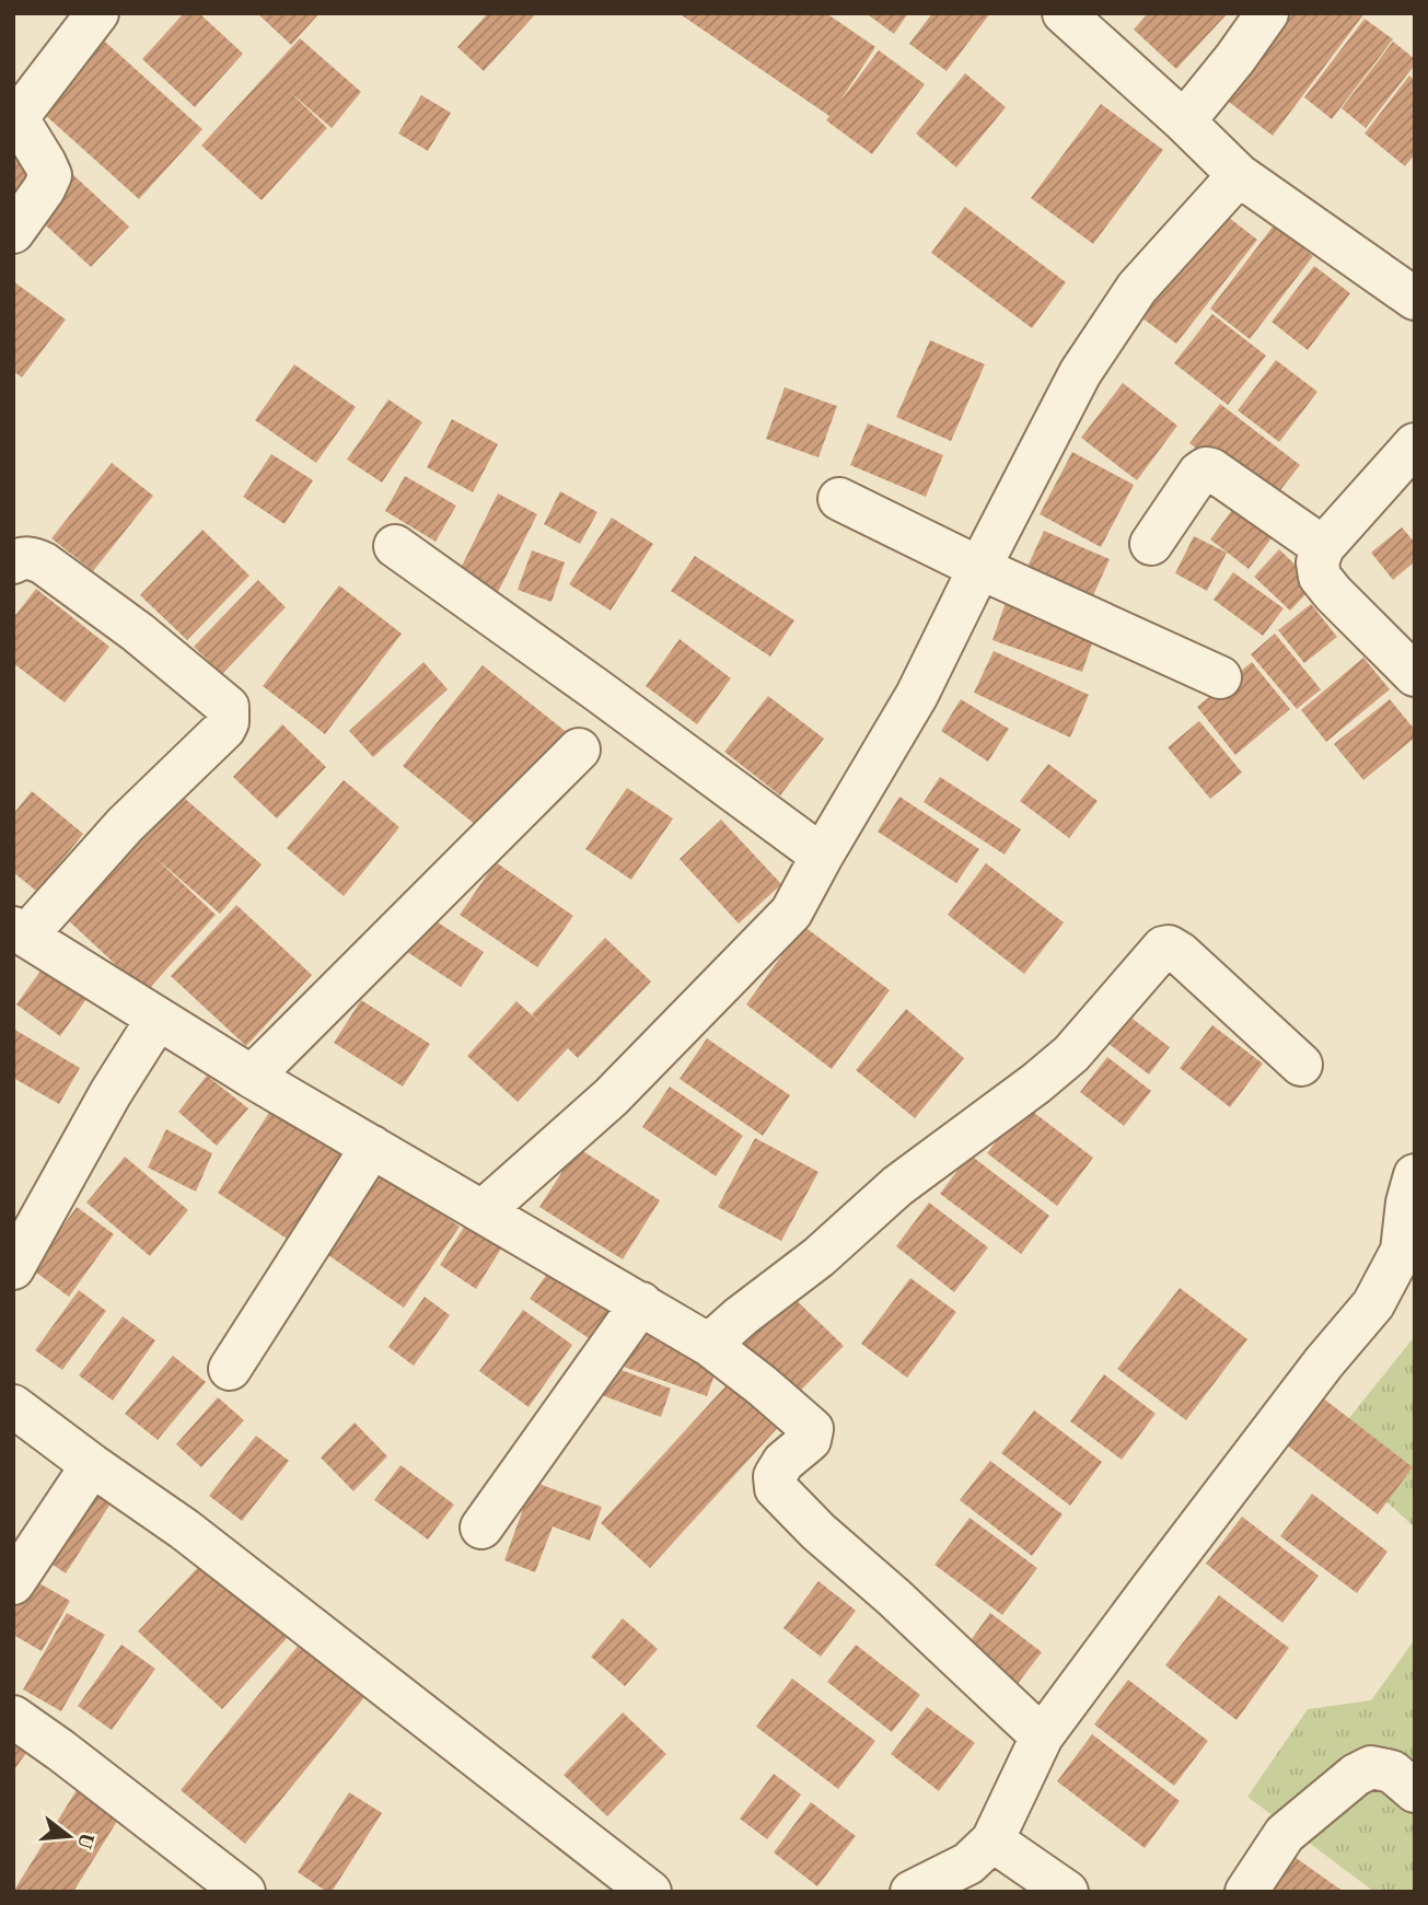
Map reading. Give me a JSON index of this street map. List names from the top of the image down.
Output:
{
  "north": "right"
}
